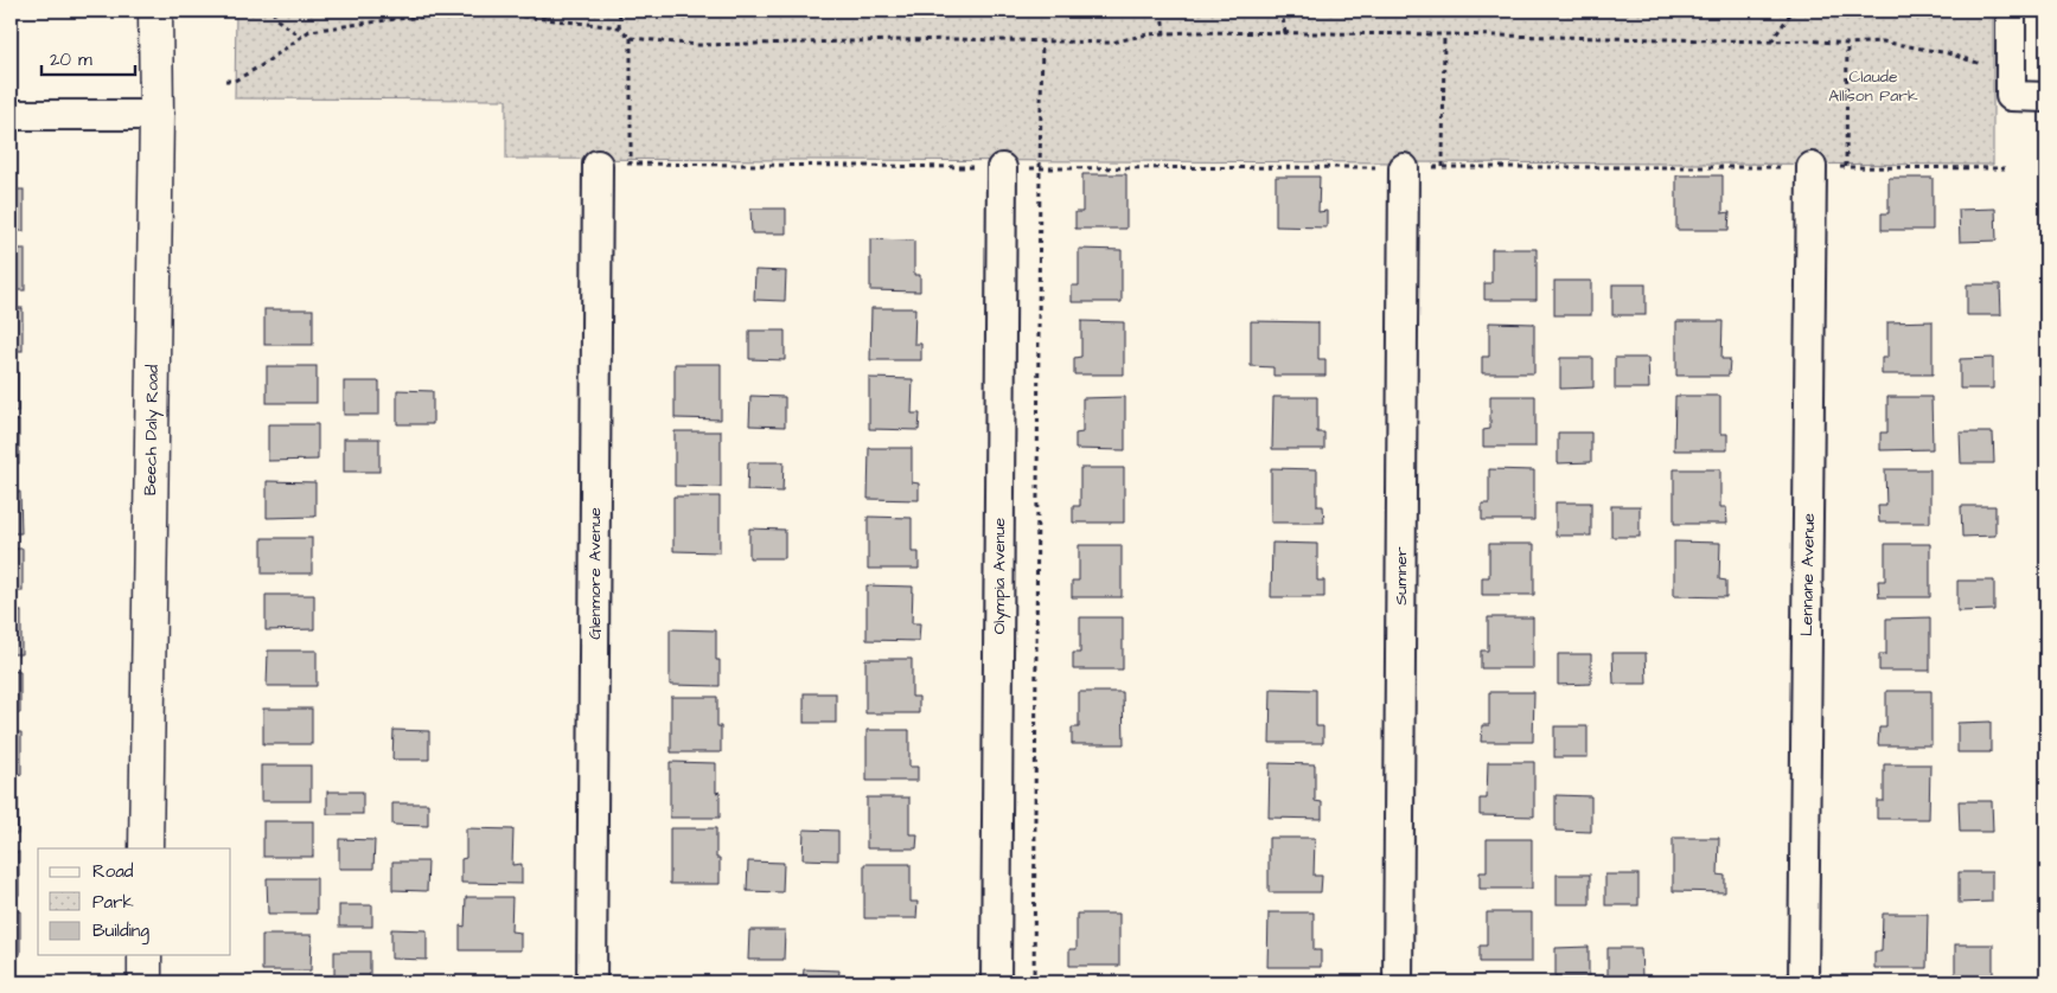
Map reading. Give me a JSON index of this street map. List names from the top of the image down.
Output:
{
  "streets": {
    "main road": ["Beech Daly Road"],
    "street": [
      "Glenmore Avenue",
      "Lennane Avenue",
      "Olympia Avenue",
      "Sumner"
    ]
  },
  "parks": ["Claude Allison Park"],
  "legend": ["Road", "Park", "Building"],
  "scale_bar": "20 m"
}
